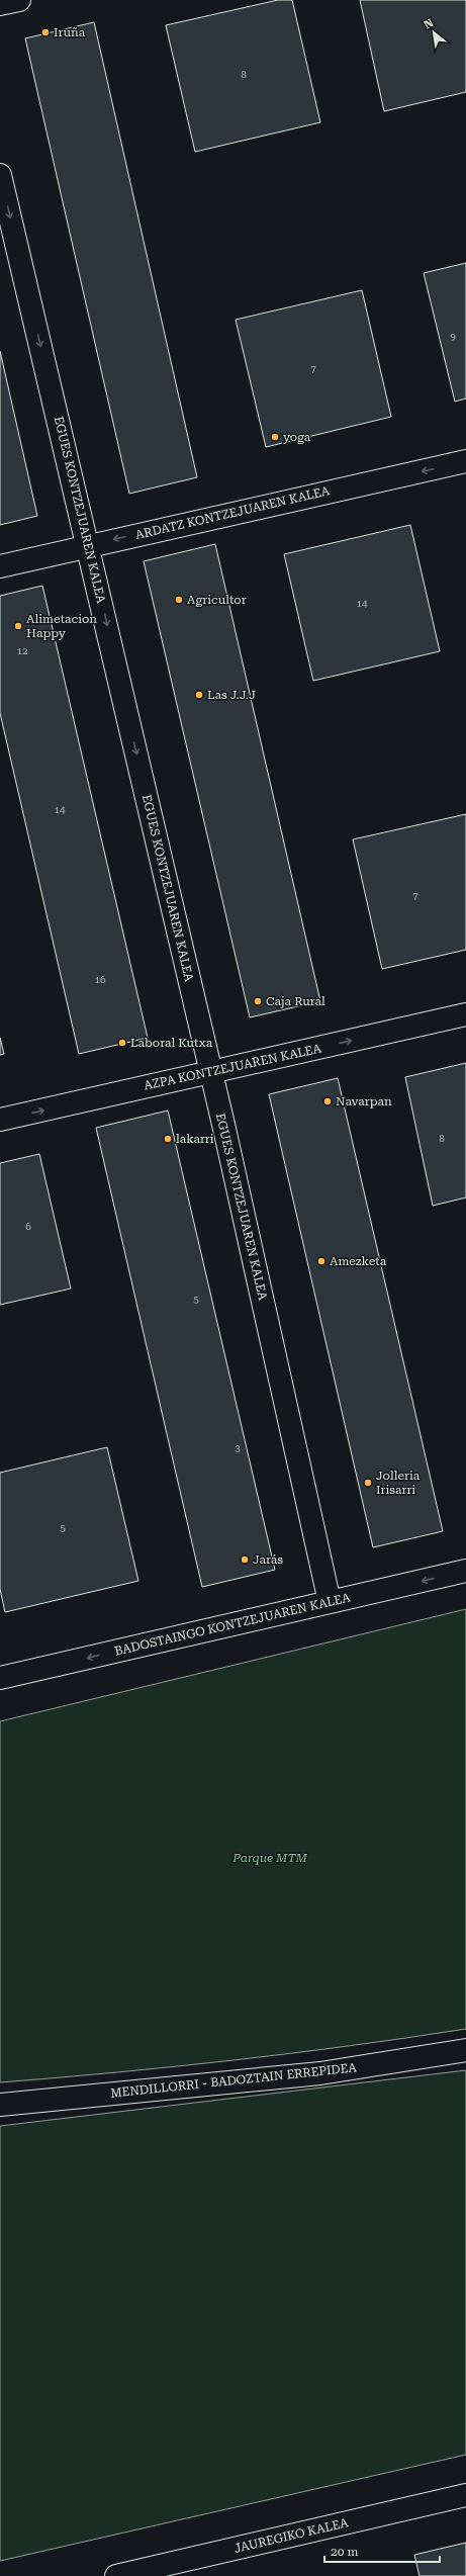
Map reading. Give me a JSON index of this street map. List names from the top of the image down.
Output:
{
  "streets": {
    "street": [
      "EGUES KONTZEJUAREN KALEA",
      "ARDATZ KONTZEJUAREN KALEA",
      "AZPA KONTZEJUAREN KALEA",
      "BADOSTAINGO KONTZEJUAREN KALEA",
      "MENDILLORRI - BADOZTAIN ERREPIDEA",
      "JAUREGIKO KALEA"
    ]
  },
  "crossings": [
    ["EGUES KONTZEJUAREN KALEA", "ARDATZ KONTZEJUAREN KALEA"],
    ["EGUES KONTZEJUAREN KALEA", "AZPA KONTZEJUAREN KALEA"],
    ["EGUES KONTZEJUAREN KALEA", "BADOSTAINGO KONTZEJUAREN KALEA"]
  ],
  "one_way": [
    "EGUES KONTZEJUAREN KALEA",
    "ARDATZ KONTZEJUAREN KALEA",
    "AZPA KONTZEJUAREN KALEA",
    "BADOSTAINGO KONTZEJUAREN KALEA"
  ],
  "parks": ["Parque MTM"],
  "places": [
    "Iruña",
    "yoga",
    "Agricultor",
    "Alimetacion Happy",
    "Las J.J.J",
    "Caja Rural",
    "Laboral Kutxa",
    "Navarpan",
    "lakarri",
    "Amezketa",
    "Jolleria Irisarri",
    "Jara´s"
  ],
  "house_numbers": [
    "8",
    "9",
    "7",
    "14",
    "12",
    "14",
    "7",
    "16",
    "8",
    "6",
    "5",
    "3",
    "5"
  ],
  "scale_bar": "20 m",
  "north": "top left"
}
